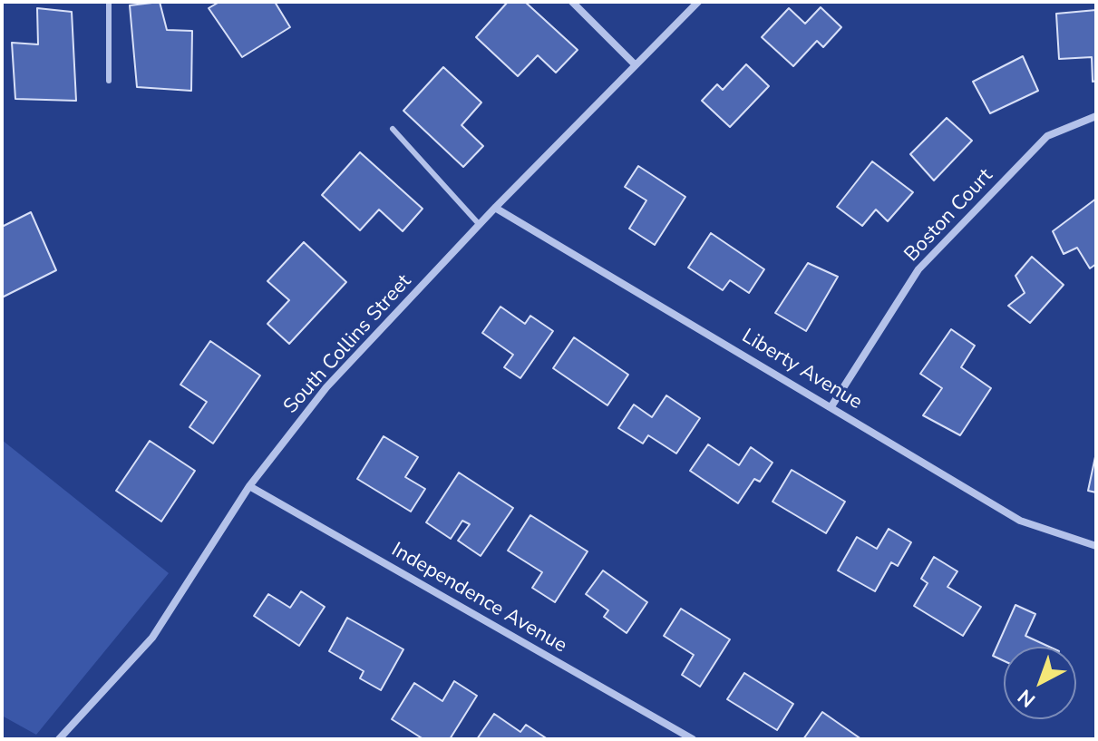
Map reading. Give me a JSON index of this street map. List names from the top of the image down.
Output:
{
  "streets": {
    "street": [
      "Boston Court",
      "South Collins Street",
      "Liberty Avenue",
      "Independence Avenue"
    ]
  },
  "crossings": [
    ["Boston Court", "Liberty Avenue"],
    ["South Collins Street", "Liberty Avenue"],
    ["South Collins Street", "Independence Avenue"]
  ],
  "north": "bottom left"
}
